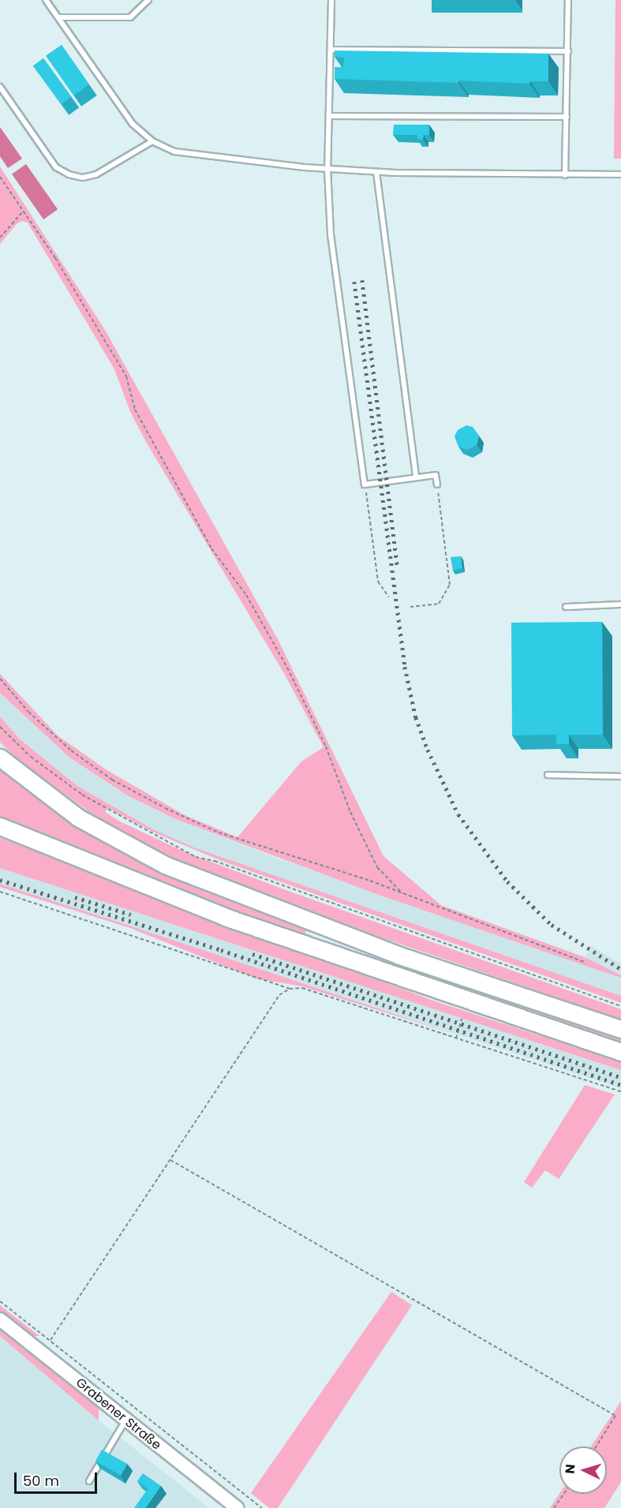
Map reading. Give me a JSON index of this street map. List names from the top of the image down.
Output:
{
  "streets": {
    "street": ["Grabener Straße"]
  },
  "scale_bar": "50 m",
  "north": "left"
}
